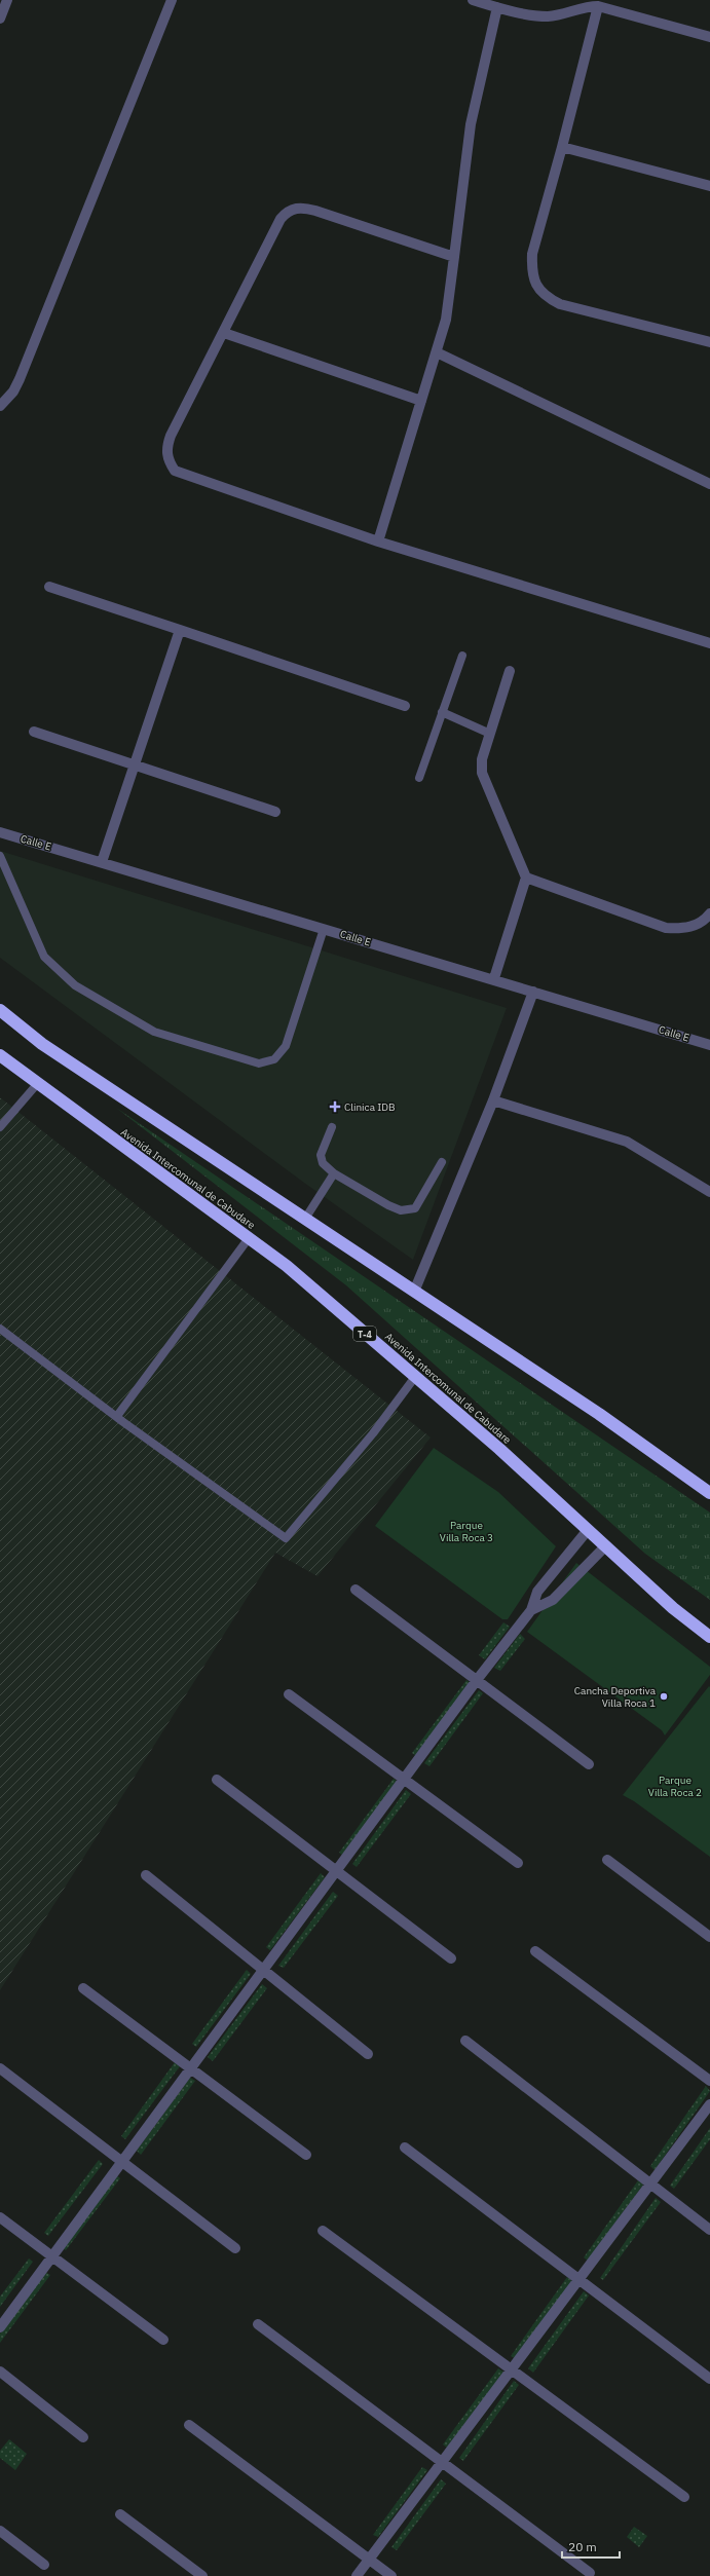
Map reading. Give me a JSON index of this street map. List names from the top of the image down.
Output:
{
  "streets": {
    "highway": ["Avenida Intercomunal de Cabudare", "T-4"],
    "street": ["Calle E"]
  },
  "parks": ["Parque Villa Roca 3", "Parque Villa Roca 2"],
  "places": {
    "health": ["Clinica IDB"],
    "other": ["Cancha Deportiva Villa Roca 1"]
  },
  "scale_bar": "20 m"
}
